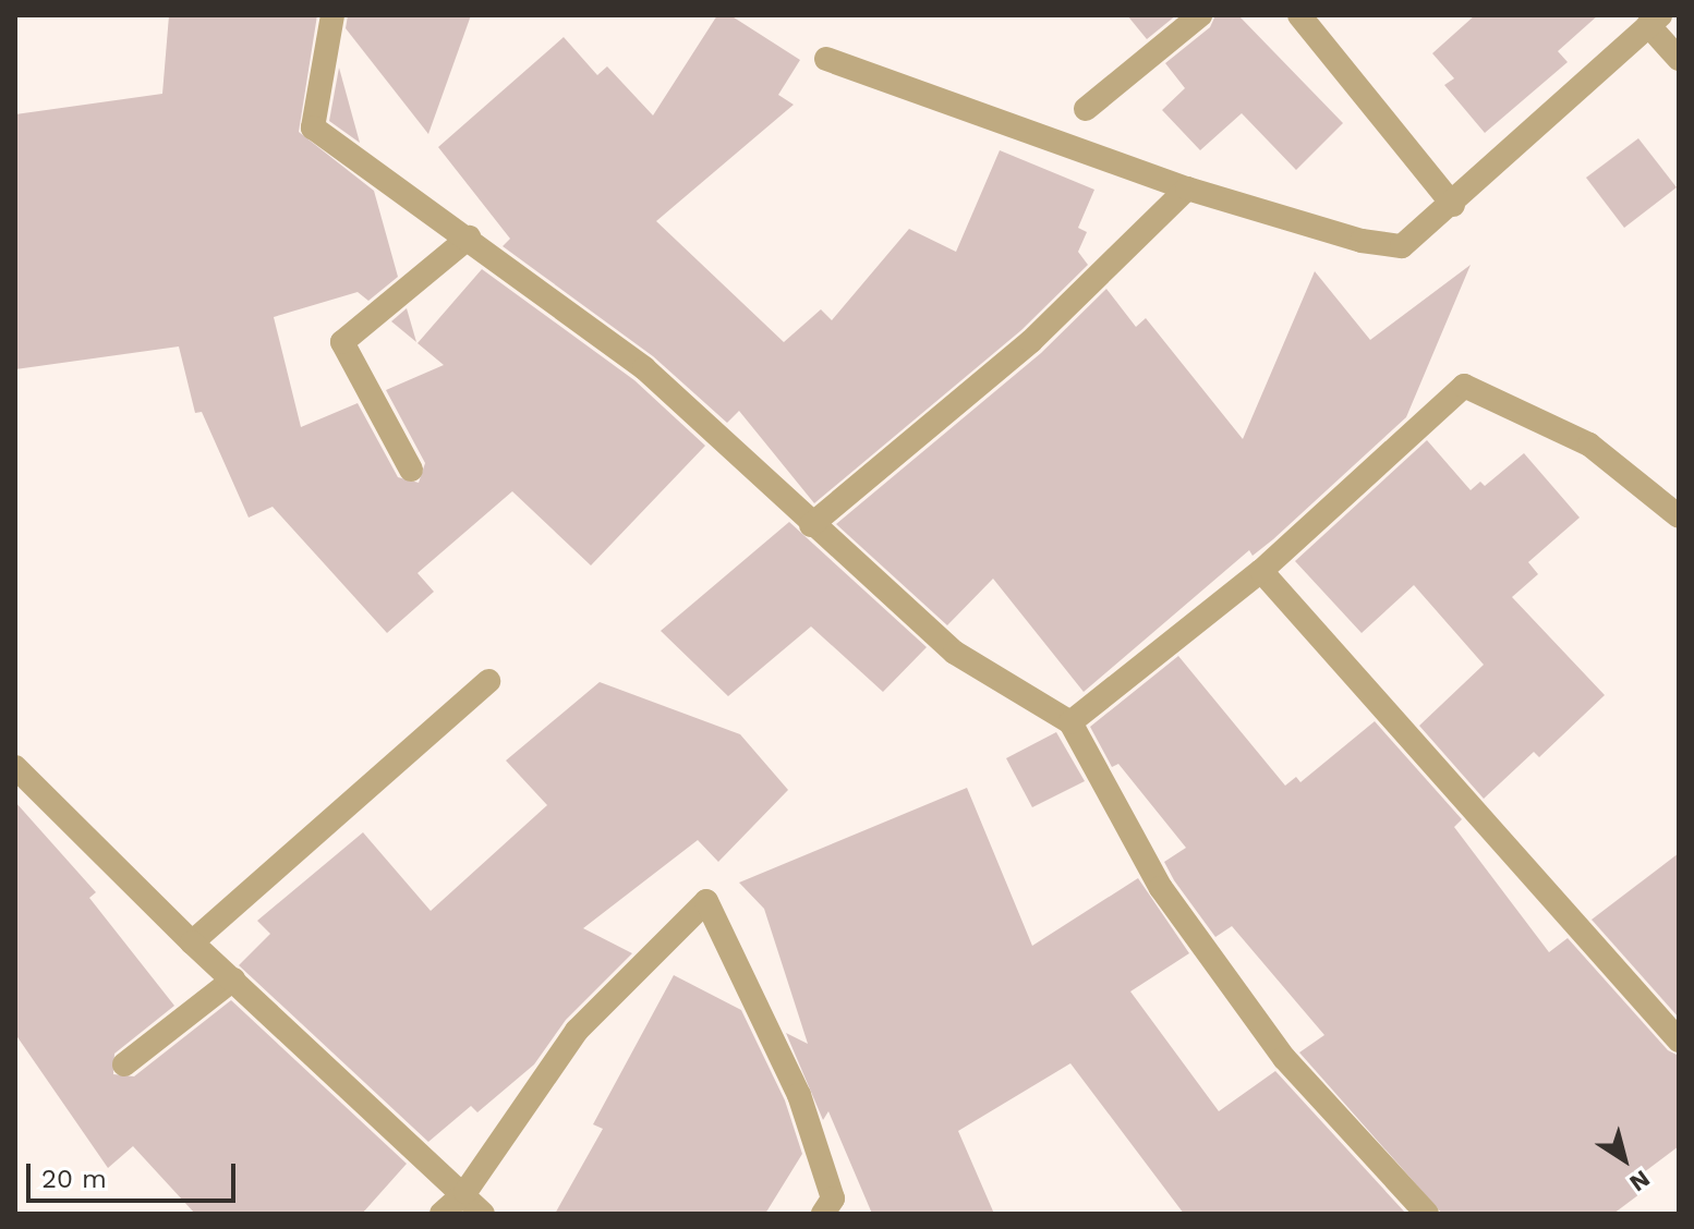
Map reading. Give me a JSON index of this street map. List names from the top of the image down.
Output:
{
  "scale_bar": "20 m",
  "north": "bottom right"
}
